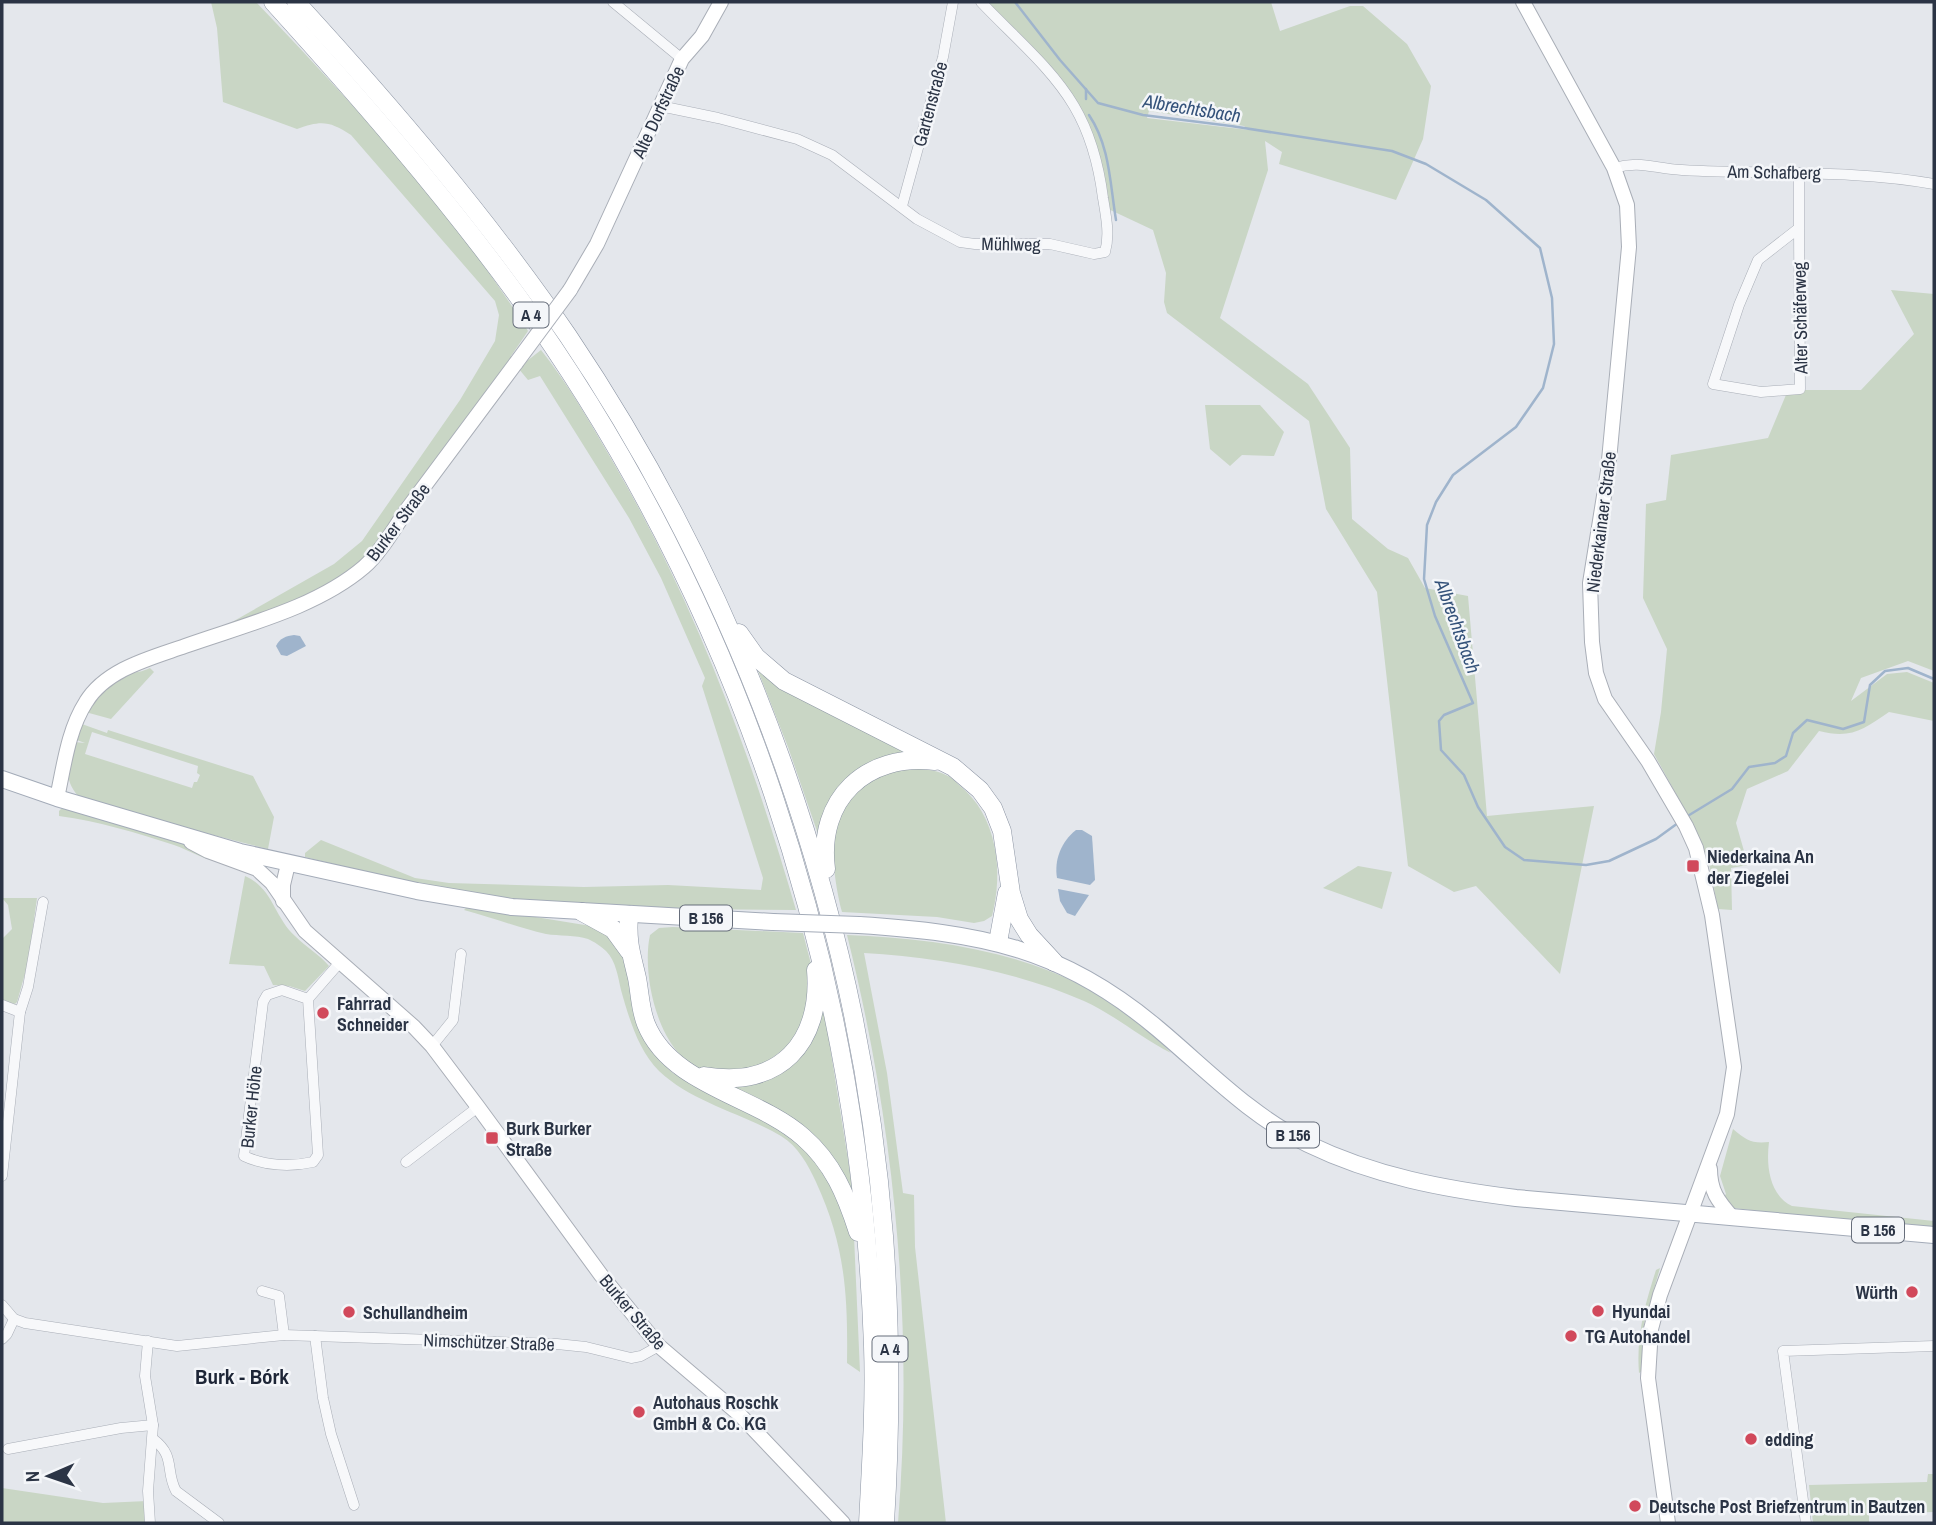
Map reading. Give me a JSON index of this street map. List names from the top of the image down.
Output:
{
  "streets": {
    "highway": ["A 4"],
    "main road": ["B 156"],
    "street": [
      "Gartenstraße",
      "Alte Dorfstraße",
      "Am Schafberg",
      "Mühlweg",
      "Alter Schäferweg",
      "Burker Straße",
      "Niederkainaer Straße",
      "Burker Höhe",
      "Nimschützer Straße"
    ]
  },
  "crossings": [
    ["Alte Dorfstraße", "Mühlweg"],
    ["Alte Dorfstraße", "Burker Straße"],
    ["Am Schafberg", "Alter Schäferweg"],
    ["Am Schafberg", "Niederkainaer Straße"],
    ["Burker Straße", "B 156"],
    ["Burker Straße", "Nimschützer Straße"],
    ["Niederkainaer Straße", "B 156"]
  ],
  "districts": ["Burk - Bórk"],
  "water": ["Albrechtsbach"],
  "places": {
    "transit": ["Niederkaina An der Ziegelei", "Burk Burker Straße"],
    "other": [
      "Fahrrad Schneider",
      "Würth",
      "Hyundai",
      "Schullandheim",
      "TG Autohandel",
      "Autohaus Roschk GmbH & Co. KG",
      "edding",
      "Deutsche Post Briefzentrum in Bautzen"
    ]
  },
  "north": "left"
}
